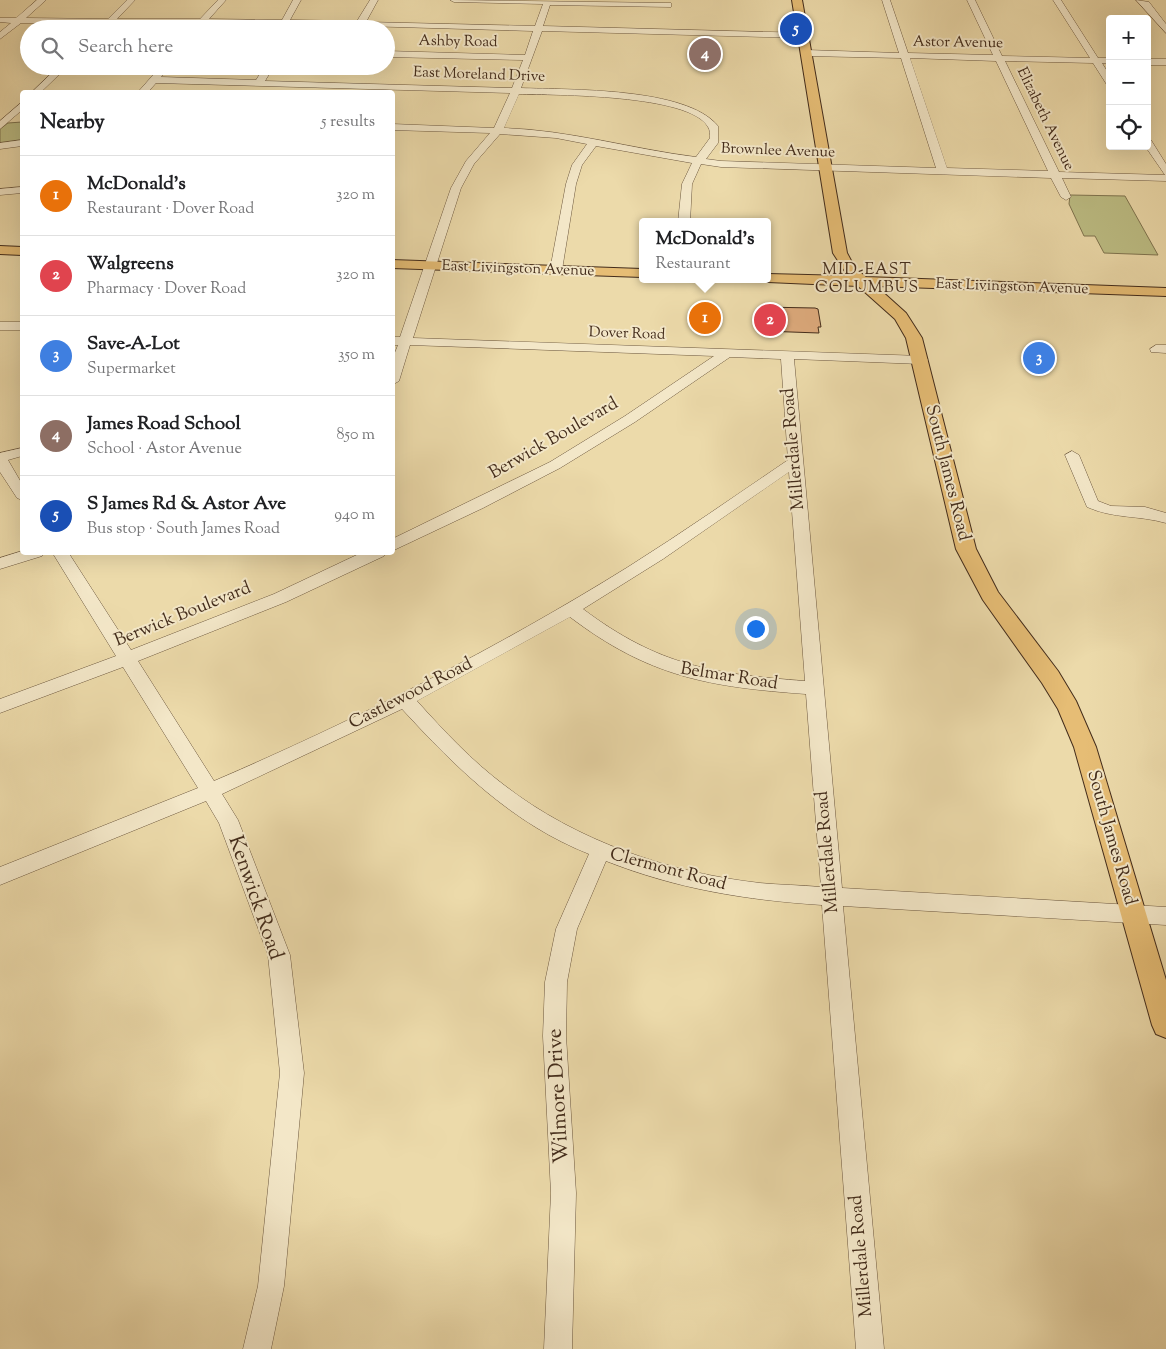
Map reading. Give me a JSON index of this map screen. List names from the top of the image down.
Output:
{
  "streets": {
    "main road": ["East Livingston Avenue", "South James Road"],
    "street": [
      "Ashby Road",
      "Astor Avenue",
      "East Moreland Drive",
      "Elizabeth Avenue",
      "Brownlee Avenue",
      "Dover Road",
      "Berwick Boulevard",
      "Millerdale Road",
      "Belmar Road",
      "Castlewood Road",
      "Clermont Road",
      "Kenwick Road",
      "Wilmore Drive"
    ]
  },
  "crossings": [
    ["Astor Avenue", "Elizabeth Avenue"],
    ["Astor Avenue", "South James Road"],
    ["East Moreland Drive", "Brownlee Avenue"],
    ["Elizabeth Avenue", "Brownlee Avenue"],
    ["Brownlee Avenue", "South James Road"],
    ["East Livingston Avenue", "South James Road"],
    ["Dover Road", "Berwick Boulevard"],
    ["Dover Road", "Millerdale Road"],
    ["Dover Road", "South James Road"],
    ["Berwick Boulevard", "Kenwick Road"],
    ["Millerdale Road", "Belmar Road"],
    ["Millerdale Road", "Castlewood Road"],
    ["Millerdale Road", "Clermont Road"],
    ["South James Road", "Clermont Road"],
    ["Belmar Road", "Castlewood Road"],
    ["Castlewood Road", "Clermont Road"],
    ["Castlewood Road", "Kenwick Road"],
    ["Clermont Road", "Wilmore Drive"]
  ],
  "districts": ["MID-EAST COLUMBUS"],
  "page": {
    "pins": [
      "5",
      "4",
      "1",
      "2",
      "3"
    ],
    "map_buttons": ["+", "−"],
    "search": "Search here",
    "heading": ["Nearby", "5 results"],
    "list": [
      {
        "mark": "1",
        "name": "McDonald's",
        "note": "Restaurant · Dover Road",
        "value": "320 m"
      },
      {
        "mark": "2",
        "name": "Walgreens",
        "note": "Pharmacy · Dover Road",
        "value": "320 m"
      },
      {
        "mark": "3",
        "name": "Save-A-Lot",
        "note": "Supermarket",
        "value": "350 m"
      },
      {
        "mark": "4",
        "name": "James Road School",
        "note": "School · Astor Avenue",
        "value": "850 m"
      },
      {
        "mark": "5",
        "name": "S James Rd & Astor Ave",
        "note": "Bus stop · South James Road",
        "value": "940 m"
      }
    ],
    "popup": ["McDonald's", "Restaurant"]
  }
}
